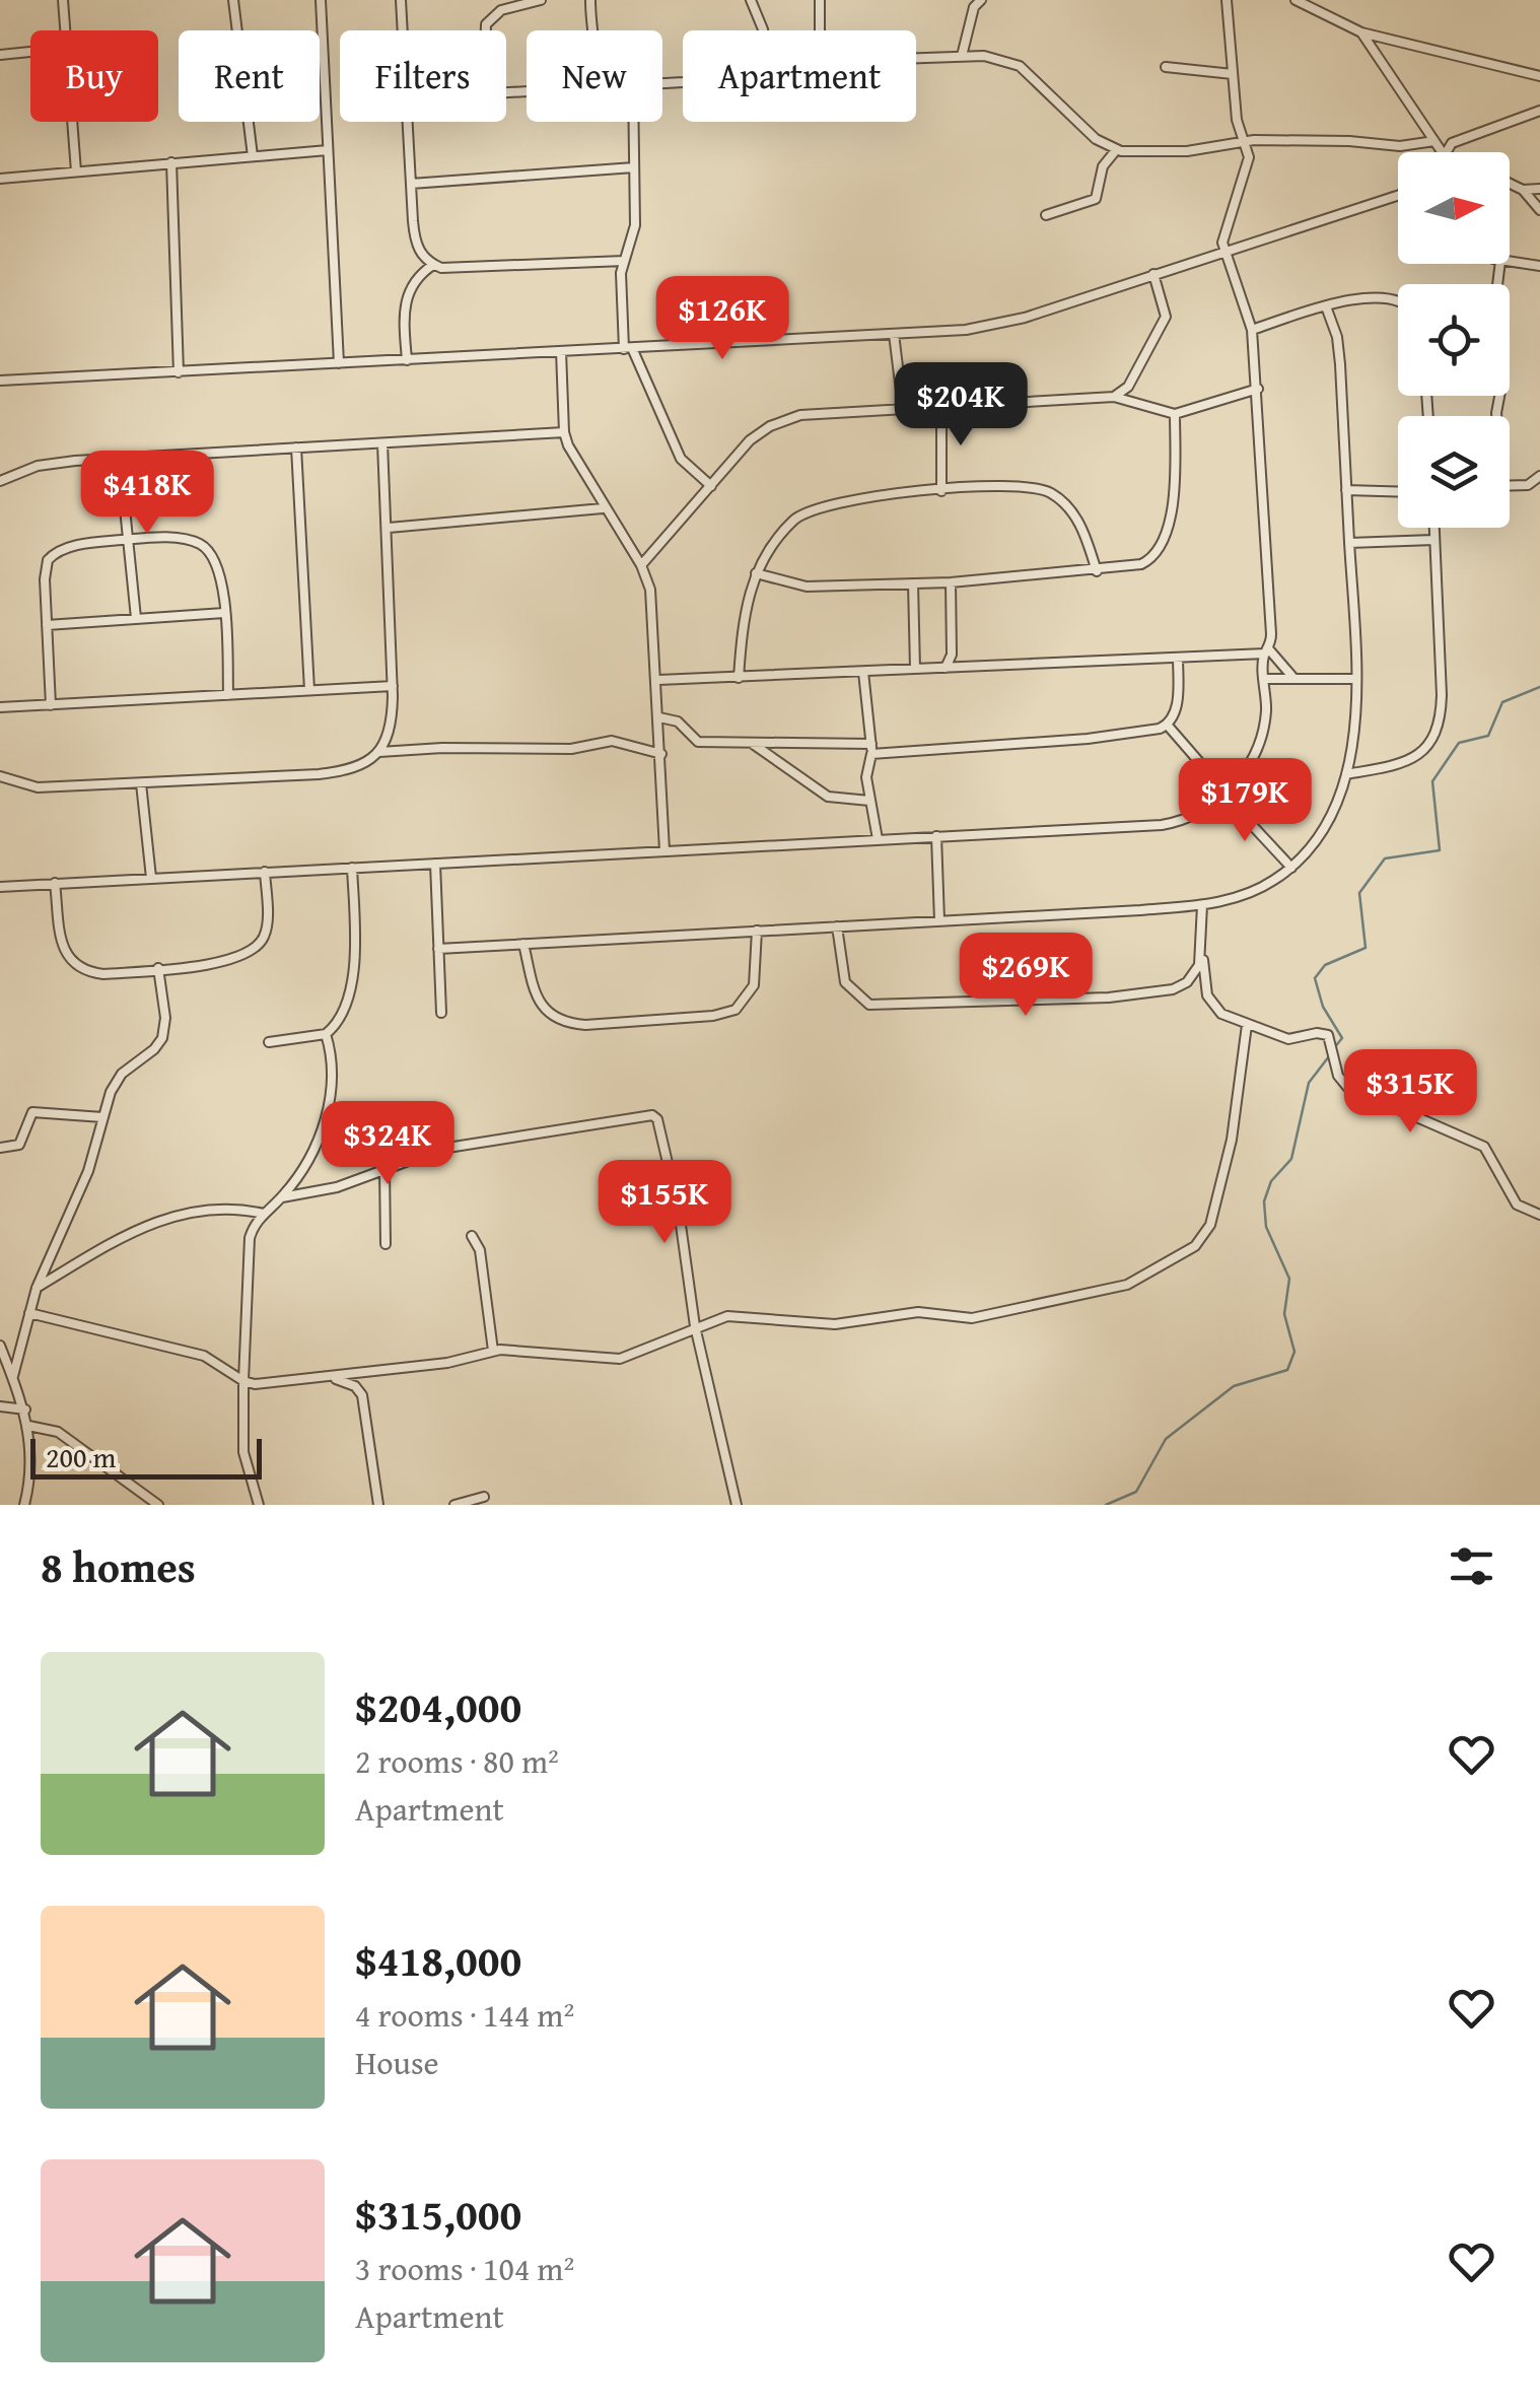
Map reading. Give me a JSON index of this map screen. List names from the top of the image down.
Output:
{
  "scale_bar": "200 m",
  "north": "right",
  "page": {
    "chip": [
      "Buy",
      "Rent",
      "Filters",
      "New",
      "Apartment"
    ],
    "price": [
      "$126K",
      "$204K",
      "$418K",
      "$179K",
      "$269K",
      "$315K",
      "$324K",
      "$155K"
    ],
    "scale": "200 m",
    "heading": "8 homes",
    "list": [
      {
        "name": "$204,000",
        "note": "2 rooms · 80 m² · Apartment"
      },
      {
        "name": "$418,000",
        "note": "4 rooms · 144 m² · House"
      },
      {
        "name": "$315,000",
        "note": "3 rooms · 104 m² · Apartment"
      }
    ]
  }
}
